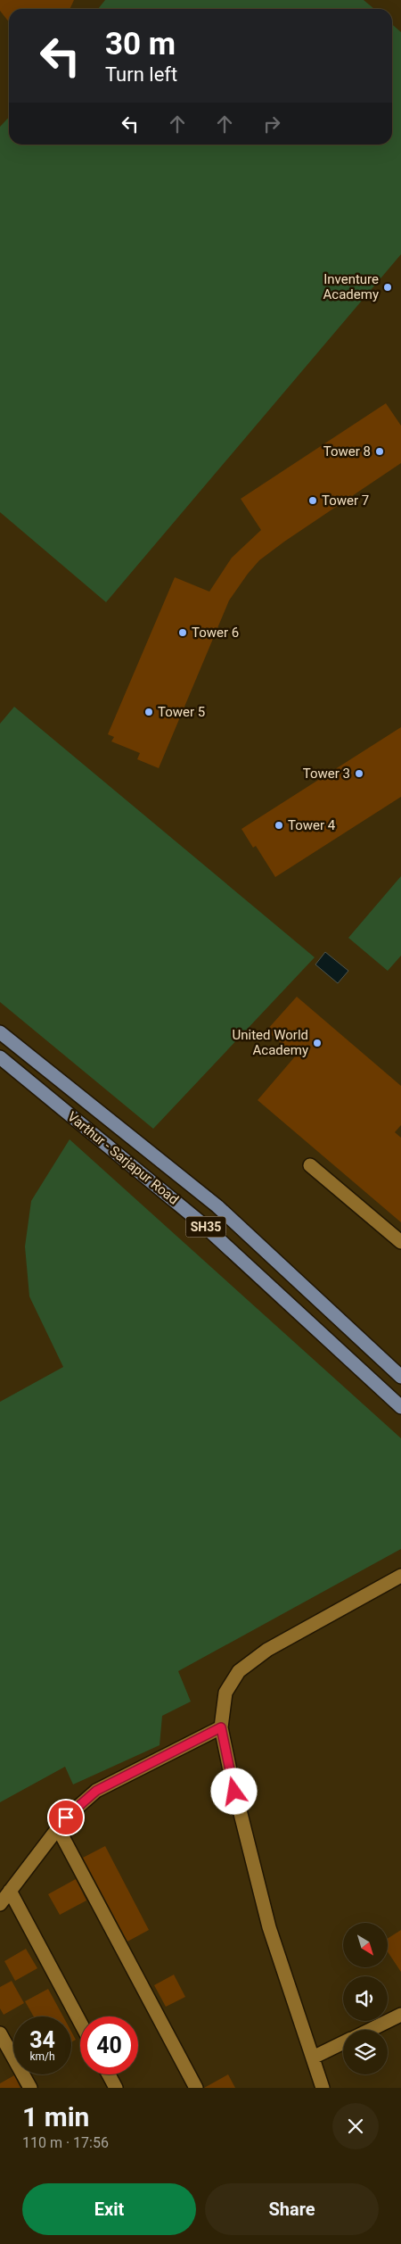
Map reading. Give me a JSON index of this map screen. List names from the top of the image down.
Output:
{
  "streets": {
    "main road": ["Varthur - Sarjapur Road", "SH35"]
  },
  "places": [
    "Inventure Academy",
    "Tower 8",
    "Tower 7",
    "Tower 6",
    "Tower 5",
    "Tower 3",
    "Tower 4",
    "United World Academy"
  ],
  "north": "bottom right",
  "page": {
    "turn": ["30 m", "Turn left"],
    "speed": "34 km/h",
    "limit": "40",
    "heading": ["1 min", "110 m · 17:56"],
    "buttons": ["Exit", "Share"]
  }
}
